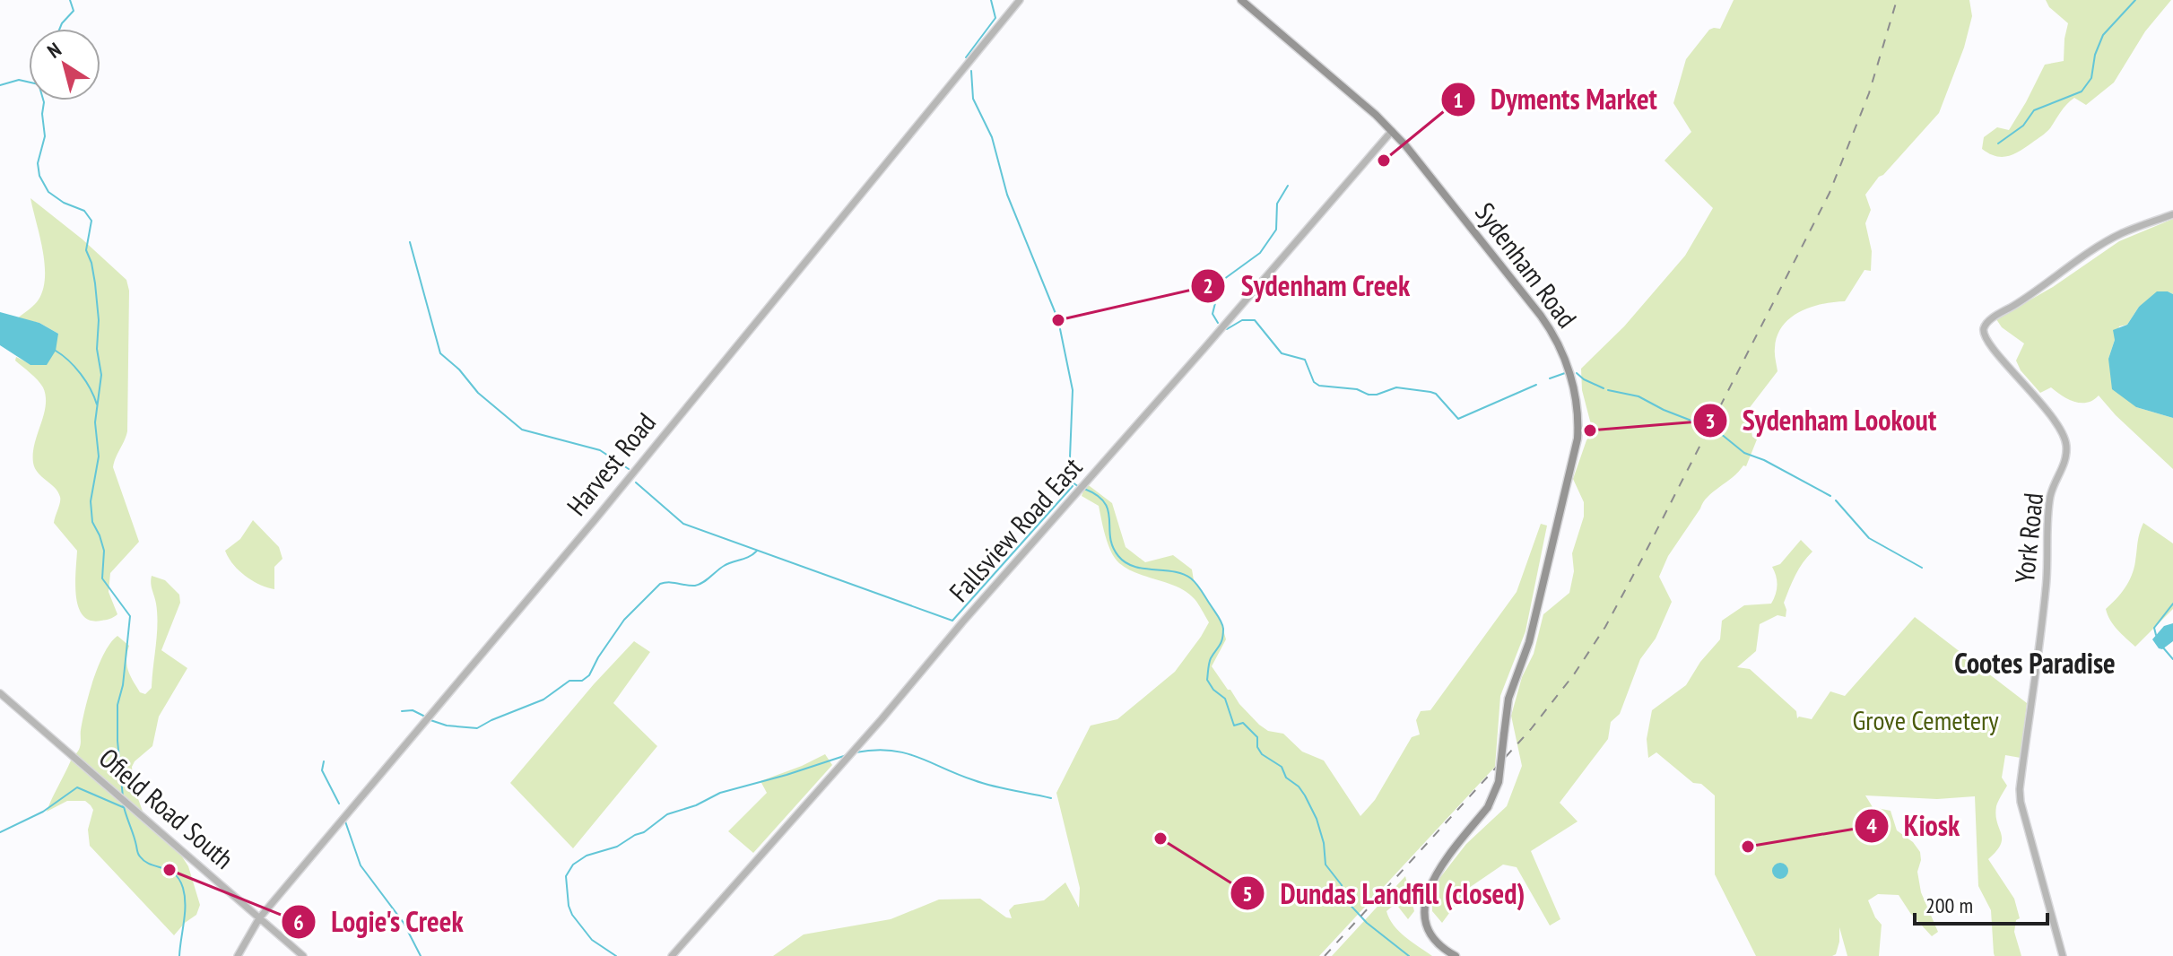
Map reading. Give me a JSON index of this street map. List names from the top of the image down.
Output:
{
  "streets": {
    "main road": ["Sydenham Road"],
    "street": [
      "Harvest Road",
      "Fallsview Road East",
      "York Road",
      "Ofield Road South"
    ]
  },
  "crossings": [
    ["Sydenham Road", "Fallsview Road East"],
    ["Harvest Road", "Ofield Road South"]
  ],
  "districts": ["Cootes Paradise"],
  "parks": ["Grove Cemetery"],
  "places": [
    "Dyments Market",
    "Sydenham Creek",
    "Sydenham Lookout",
    "Dundas Landfill (closed)",
    "Kiosk",
    "Logie's Creek"
  ],
  "scale_bar": "200 m",
  "north": "top left"
}
